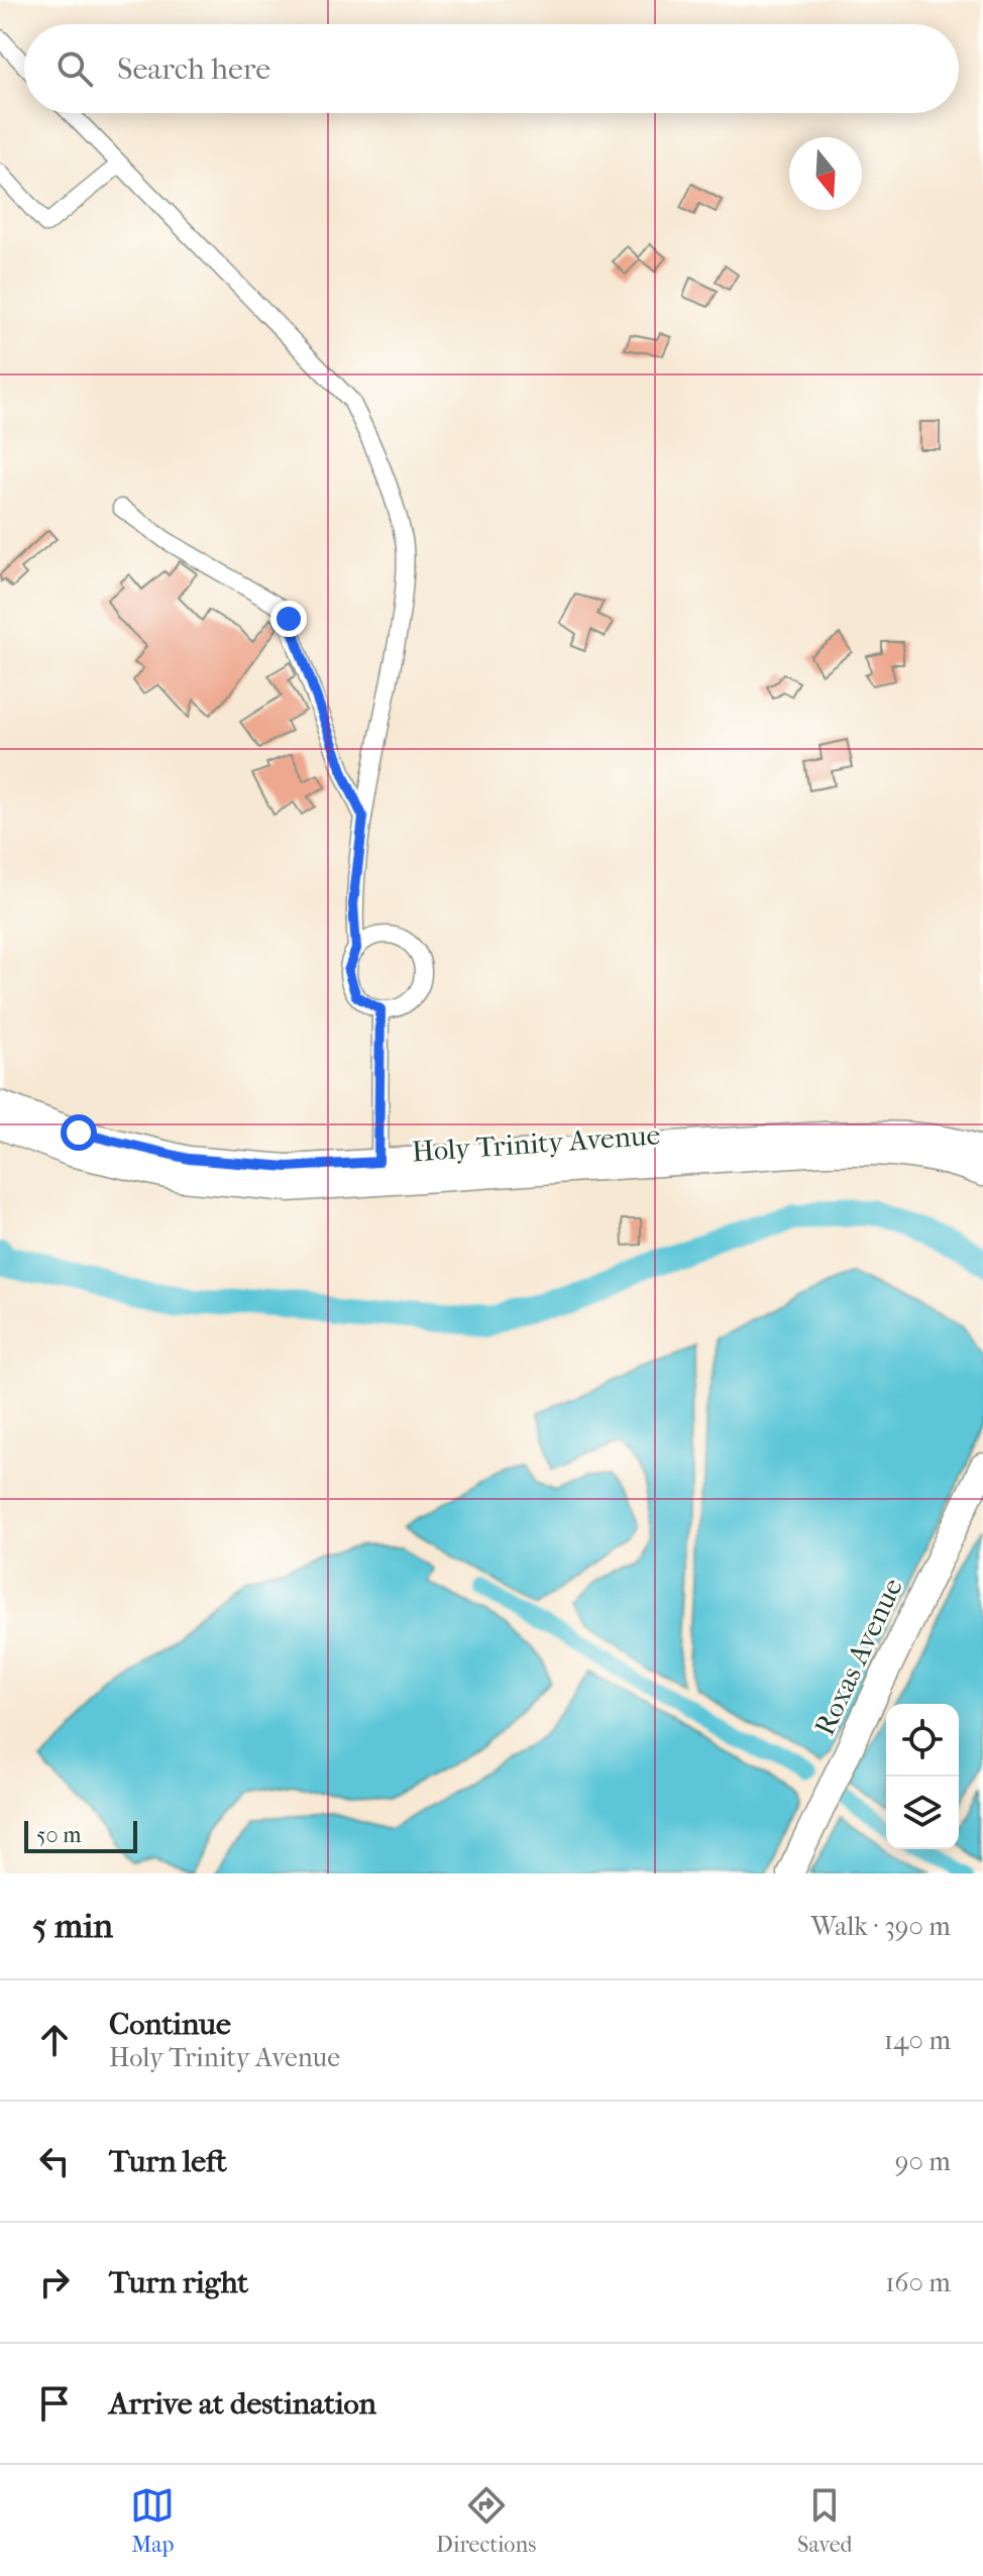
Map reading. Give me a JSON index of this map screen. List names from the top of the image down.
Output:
{
  "streets": {
    "main road": ["Holy Trinity Avenue", "Roxas Avenue"]
  },
  "scale_bar": "50 m",
  "north": "bottom",
  "page": {
    "search": "Search here",
    "scale": "50 m",
    "heading": ["5 min", "Walk · 390 m"],
    "list": [
      ["Continue", "Holy Trinity Avenue", "140 m"],
      ["Turn left", "90 m"],
      ["Turn right", "160 m"],
      "Arrive at destination"
    ],
    "nav": ["Map", "Directions", "Saved"]
  }
}
